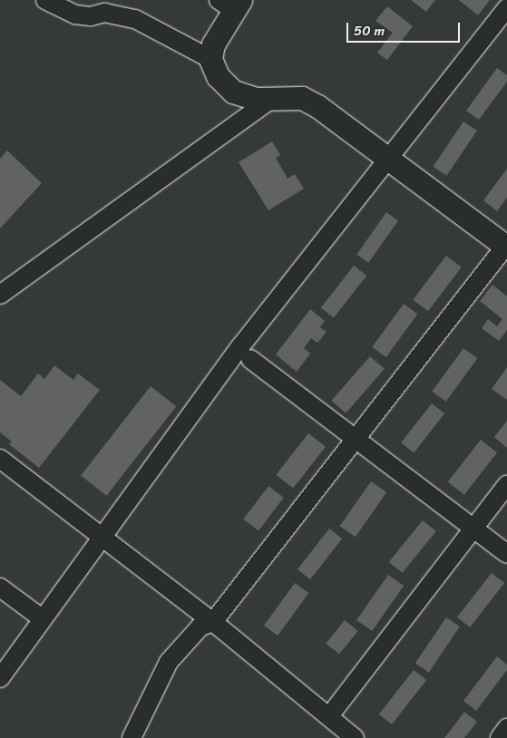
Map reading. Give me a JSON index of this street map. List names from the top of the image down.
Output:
{
  "scale_bar": "50 m"
}
